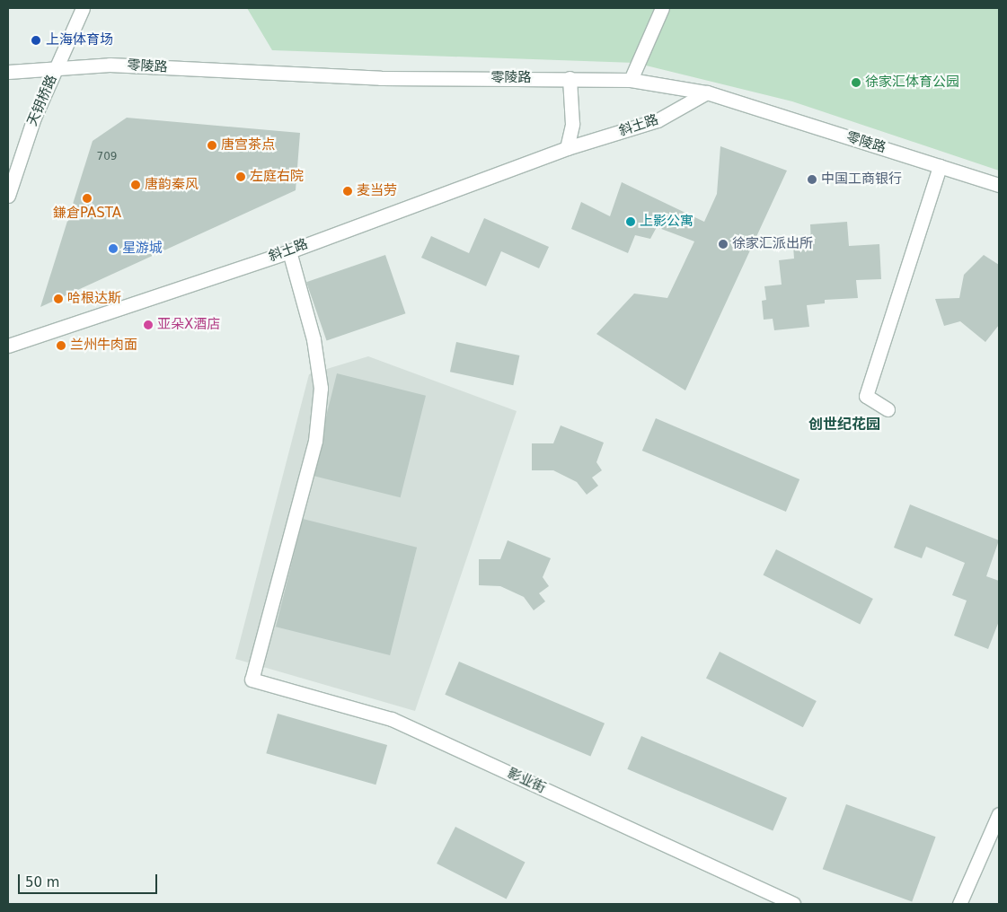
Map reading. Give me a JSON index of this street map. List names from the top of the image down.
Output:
{
  "streets": {
    "street": [
      "零陵路",
      "天钥桥路",
      "斜土路",
      "影业街"
    ]
  },
  "crossings": [
    ["零陵路", "天钥桥路"],
    ["零陵路", "斜土路"],
    ["斜土路", "影业街"]
  ],
  "districts": ["创世纪花园"],
  "places": [
    "上海体育场",
    "徐家汇体育公园",
    "唐宫茶点",
    "左庭右院",
    "中国工商银行",
    "唐韵秦风",
    "麦当劳",
    "鎌倉PASTA",
    "上影公寓",
    "徐家汇派出所",
    "星游城",
    "哈根达斯",
    "亚朵X酒店",
    "兰州牛肉面"
  ],
  "house_numbers": ["709"],
  "scale_bar": "50 m"
}
